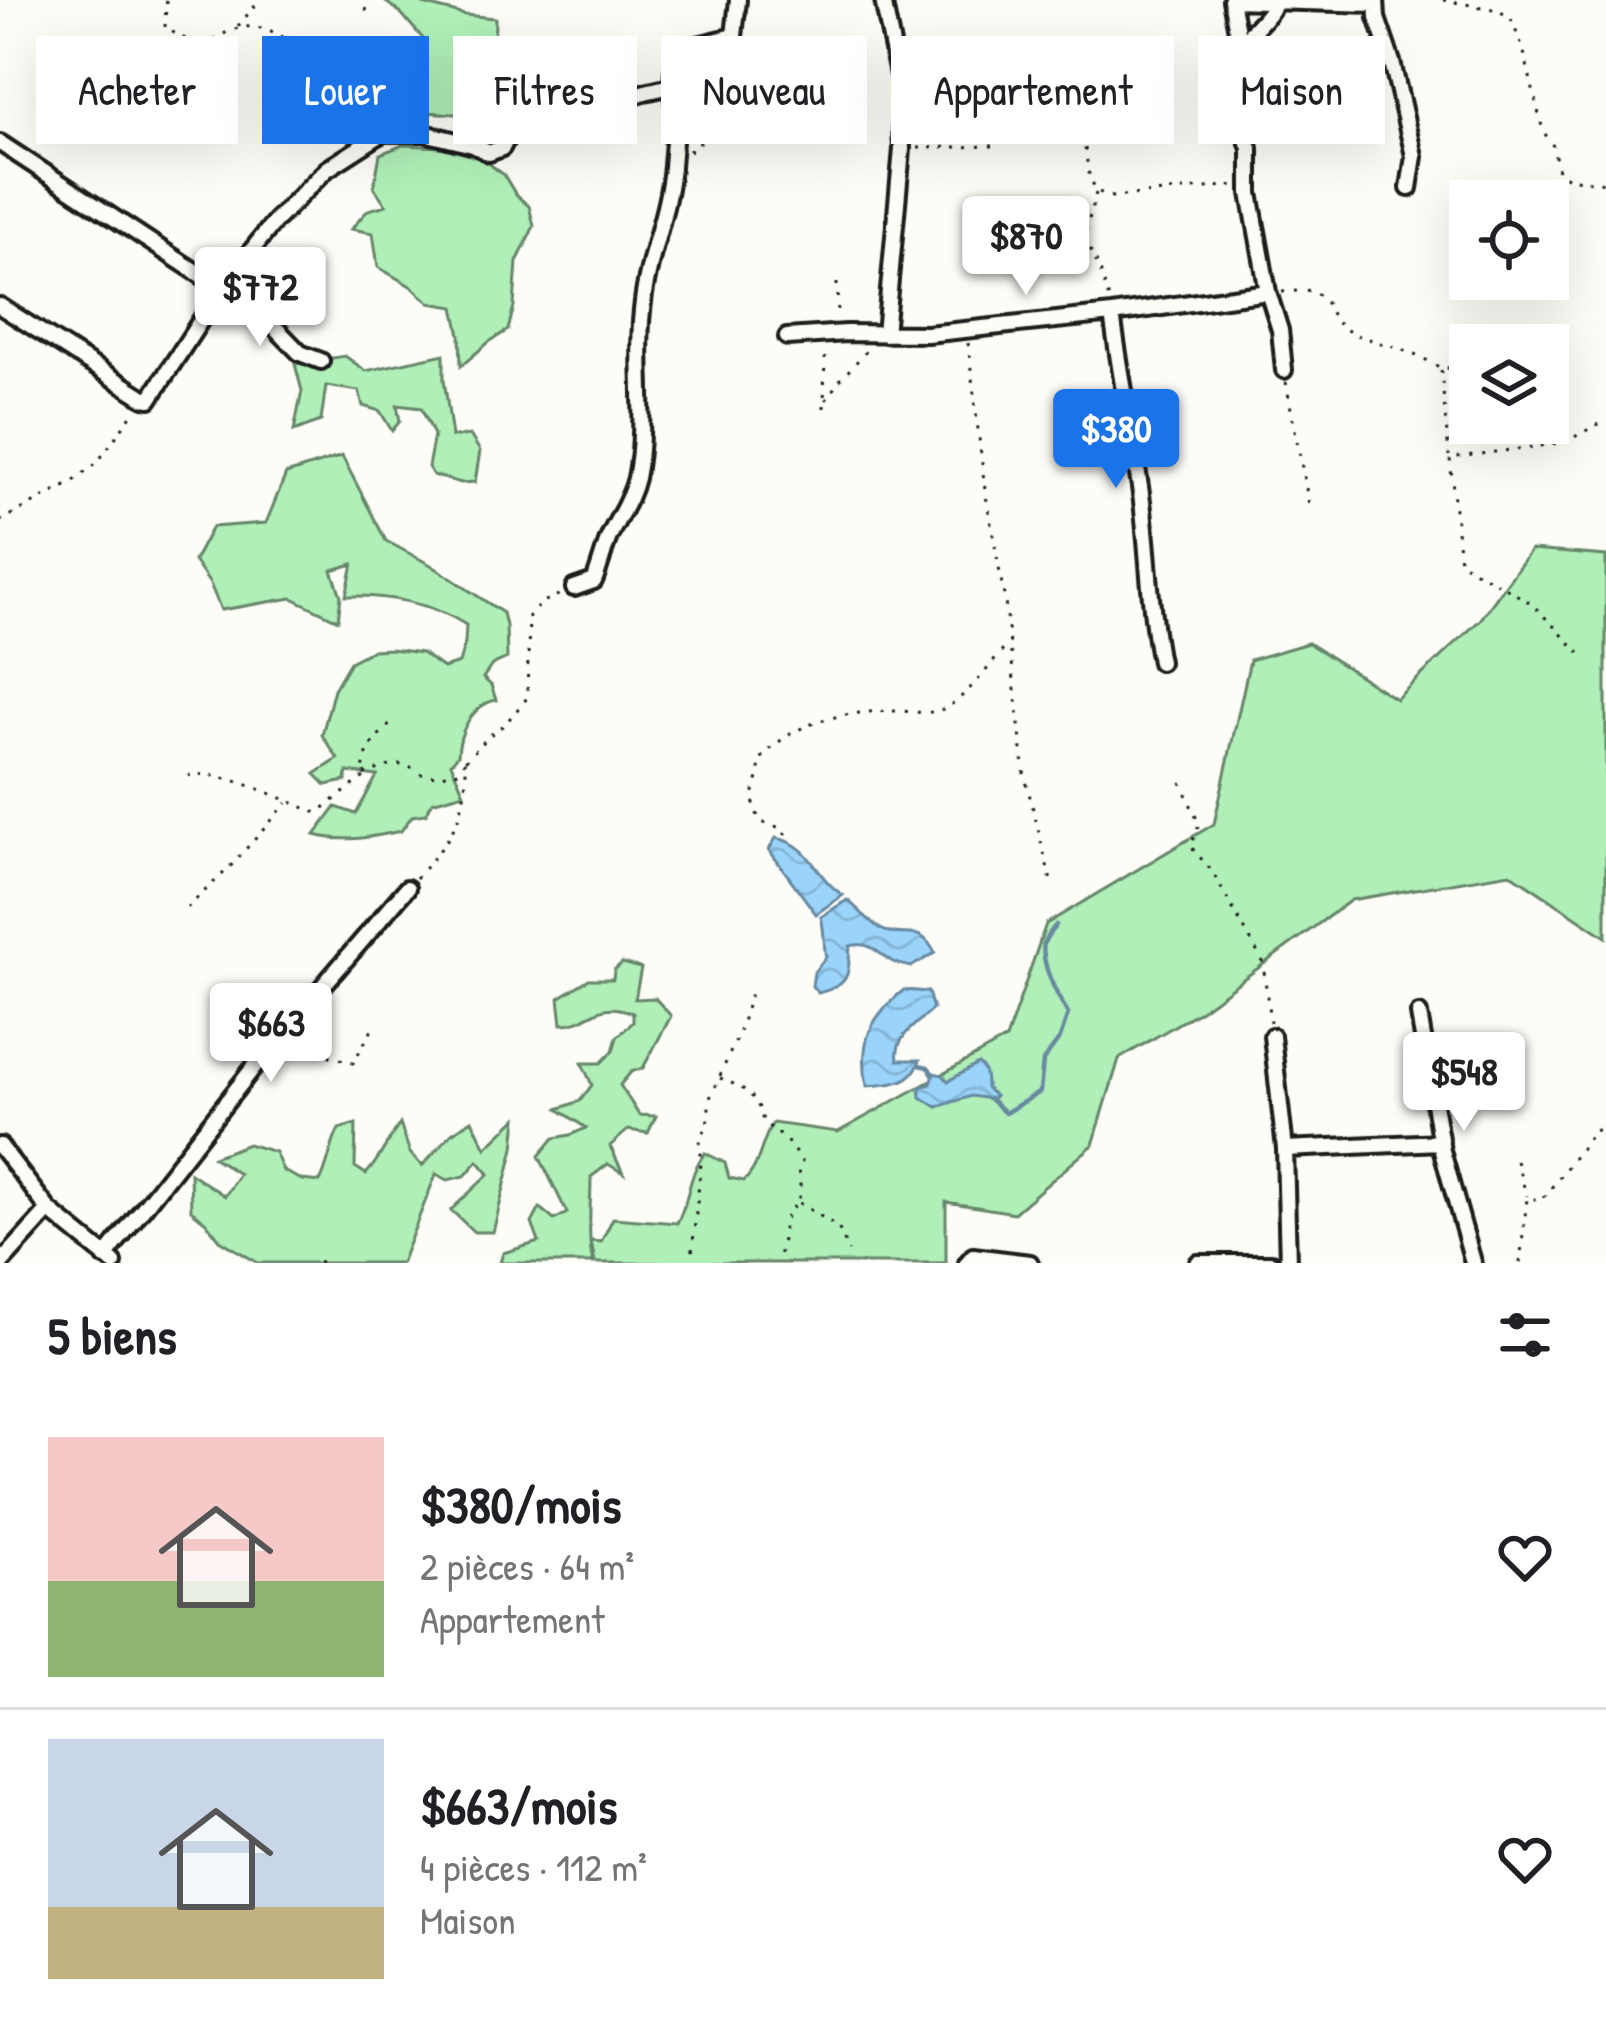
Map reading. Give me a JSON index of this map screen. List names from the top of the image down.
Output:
{
  "page": {
    "chip": [
      "Acheter",
      "Louer",
      "Filtres",
      "Nouveau",
      "Appartement",
      "Maison"
    ],
    "price": [
      "$870",
      "$772",
      "$380",
      "$663",
      "$548"
    ],
    "heading": "5 biens",
    "list": [
      {
        "name": "$380/mois",
        "note": "2 pièces · 64 m² · Appartement"
      },
      {
        "name": "$663/mois",
        "note": "4 pièces · 112 m² · Maison"
      }
    ]
  }
}
